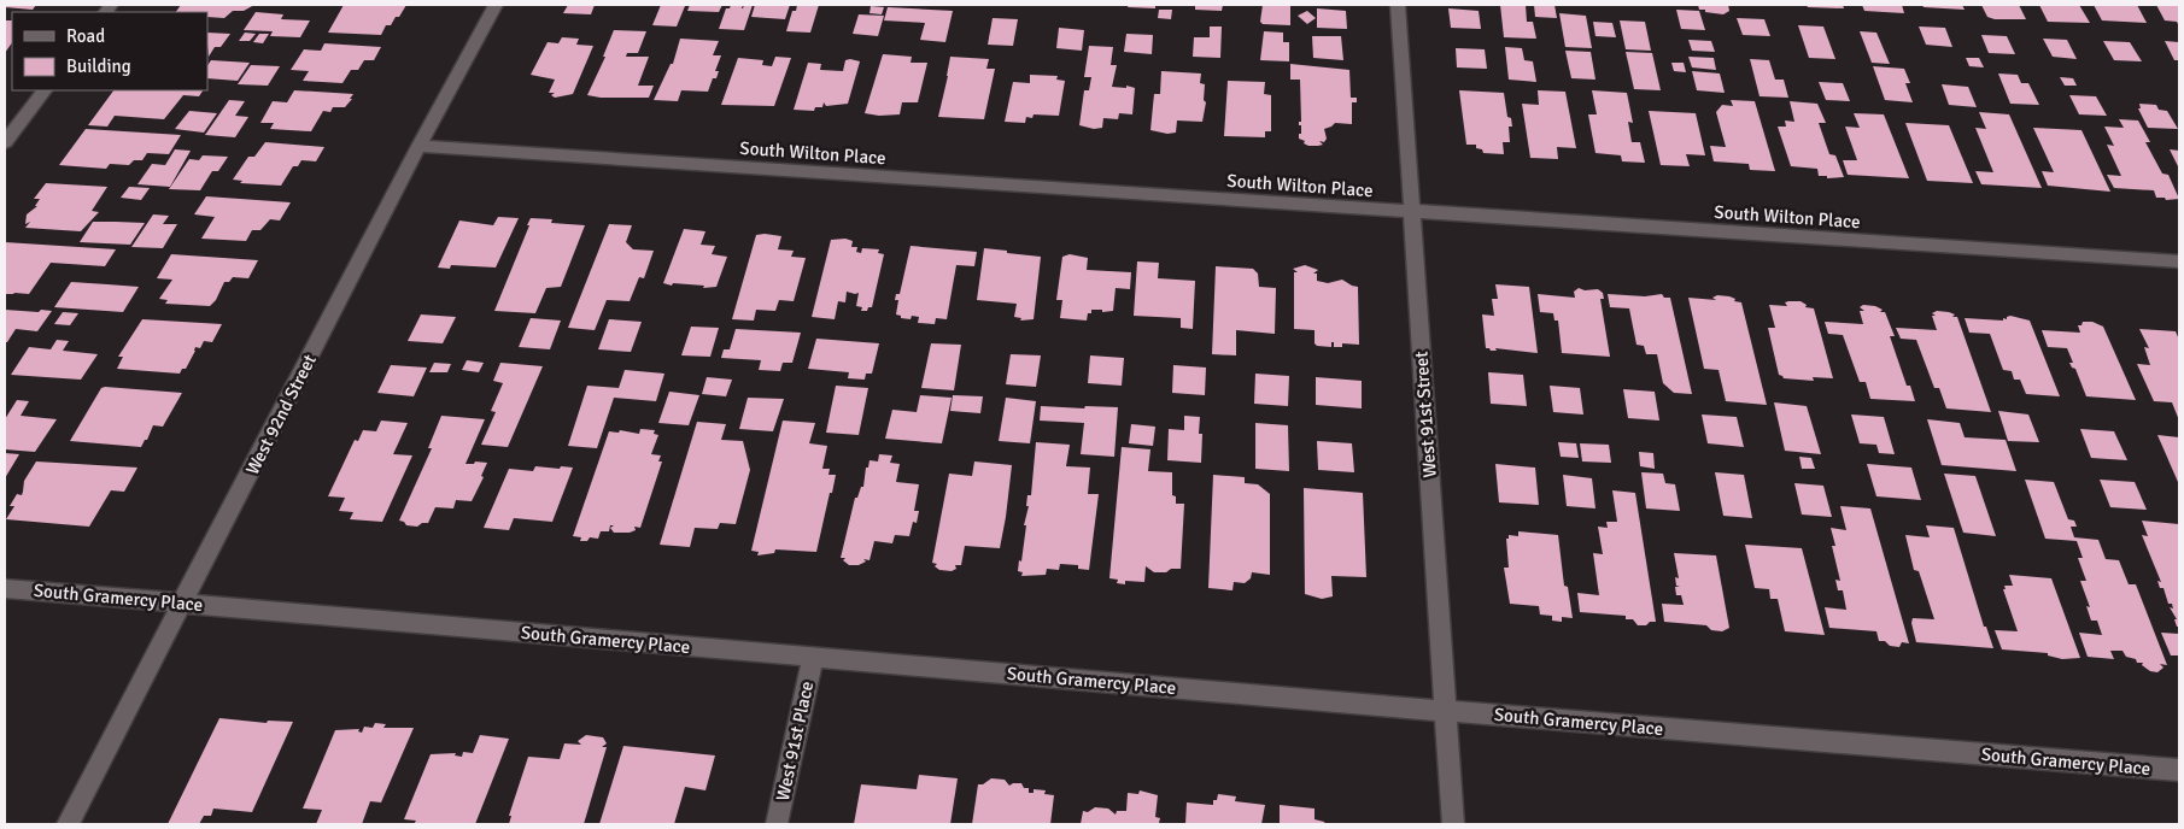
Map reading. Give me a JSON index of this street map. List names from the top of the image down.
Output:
{
  "streets": {
    "street": [
      "South Wilton Place",
      "West 92nd Street",
      "West 91st Street",
      "South Gramercy Place",
      "West 91st Place"
    ]
  },
  "crossings": [
    ["South Wilton Place", "West 92nd Street"],
    ["South Wilton Place", "West 91st Street"],
    ["West 92nd Street", "South Gramercy Place"],
    ["West 91st Street", "South Gramercy Place"],
    ["South Gramercy Place", "West 91st Place"]
  ],
  "legend": ["Road", "Building"]
}
